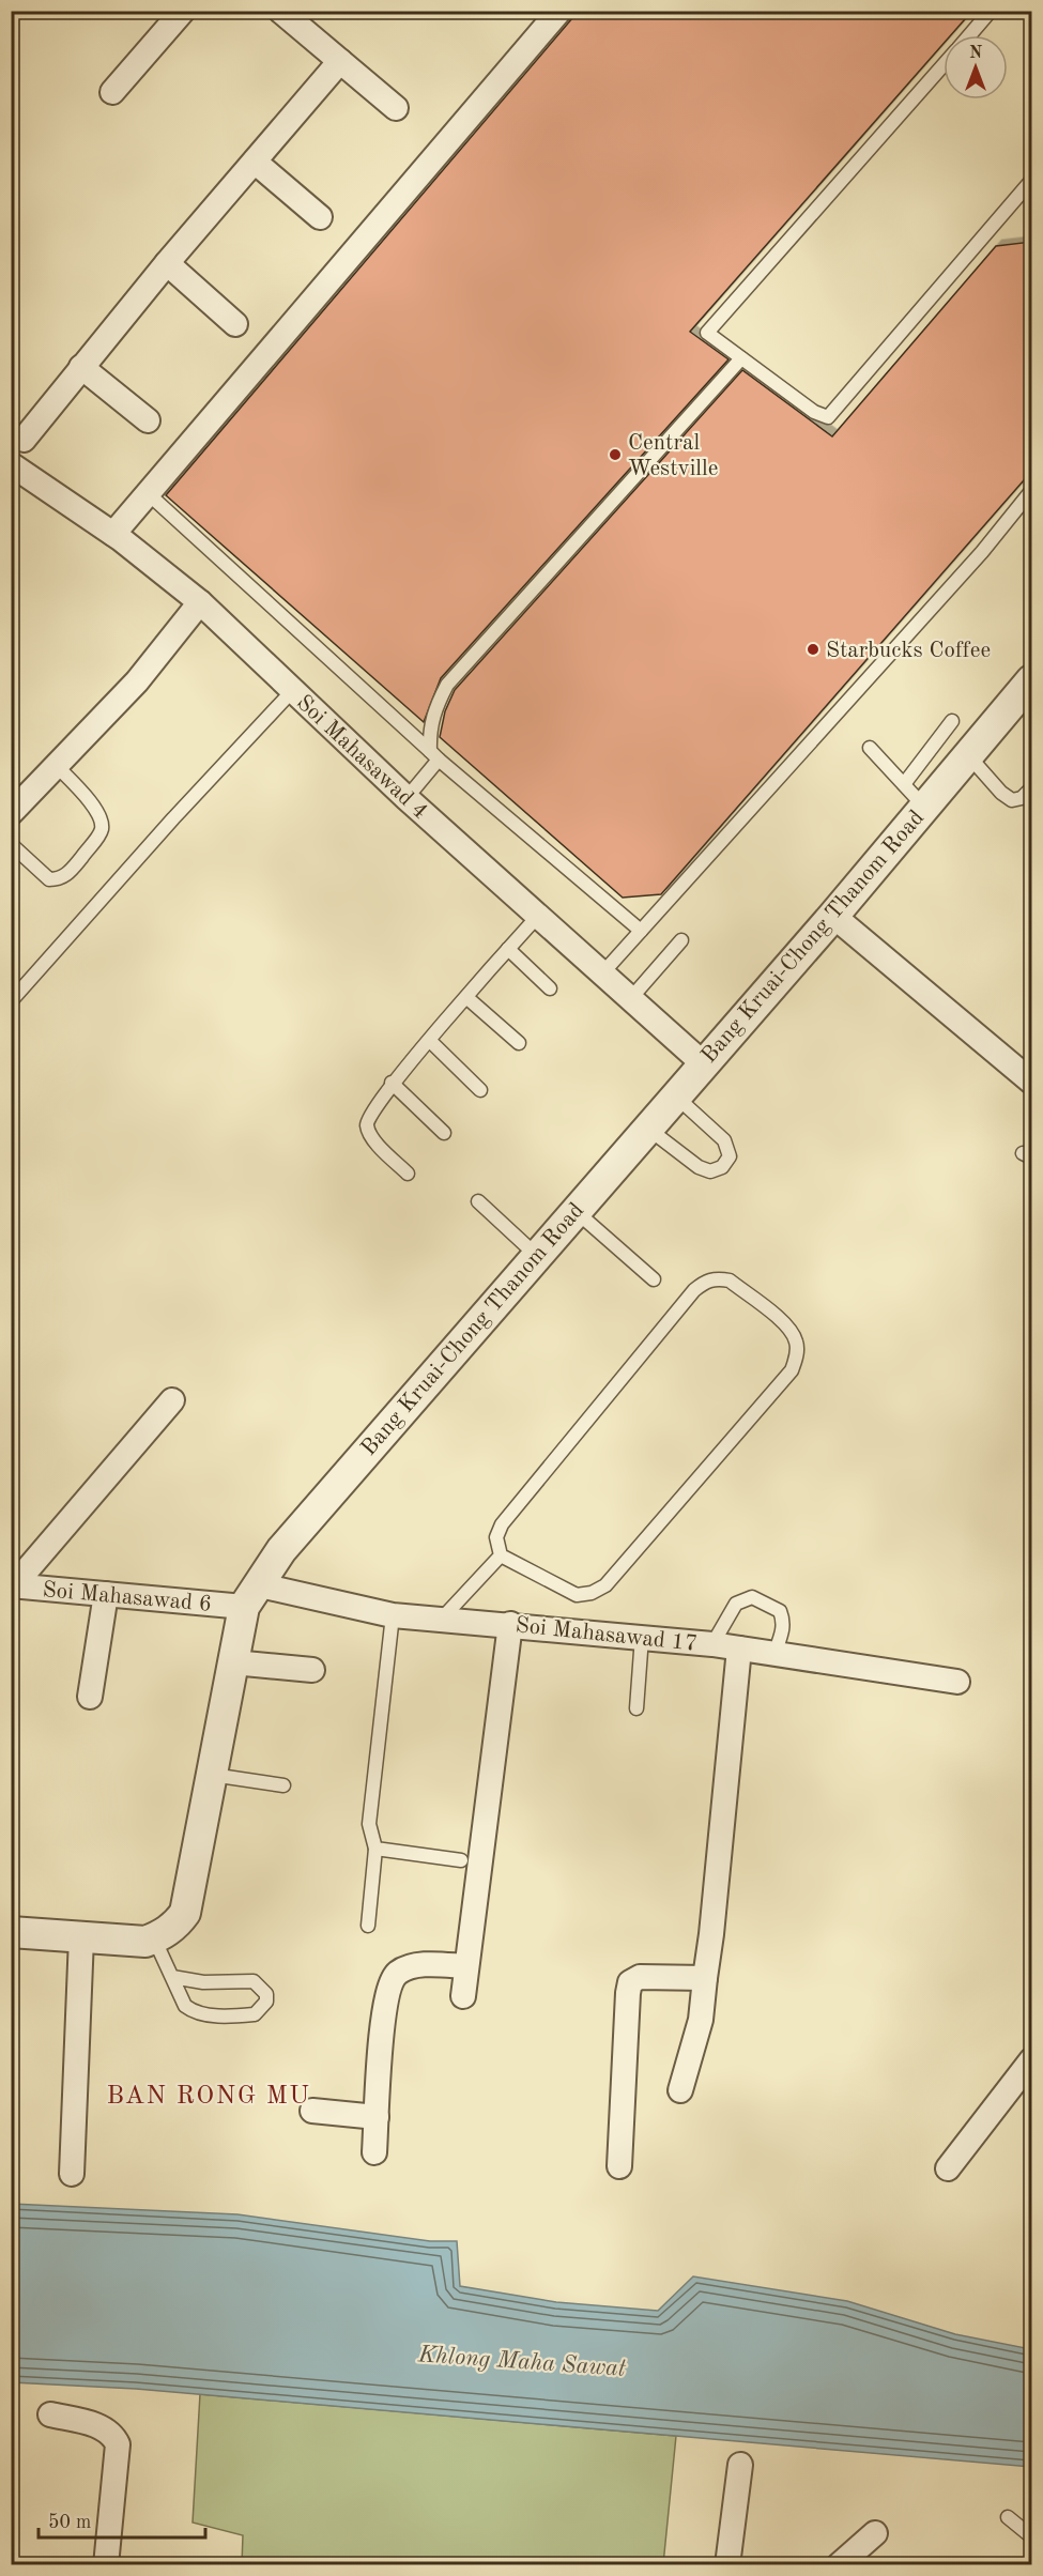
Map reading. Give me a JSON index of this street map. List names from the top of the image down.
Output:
{
  "streets": {
    "street": [
      "Soi Mahasawad 4",
      "Bang Kruai-Chong Thanom Road",
      "Soi Mahasawad 6",
      "Soi Mahasawad 17"
    ]
  },
  "crossings": [
    ["Soi Mahasawad 4", "Bang Kruai-Chong Thanom Road"],
    ["Bang Kruai-Chong Thanom Road", "Soi Mahasawad 6"],
    ["Bang Kruai-Chong Thanom Road", "Soi Mahasawad 17"],
    ["Soi Mahasawad 6", "Soi Mahasawad 17"]
  ],
  "districts": ["BAN RONG MU"],
  "water": ["Khlong Maha Sawat"],
  "places": ["Central Westville", "Starbucks Coffee"],
  "scale_bar": "50 m",
  "north": "top"
}
